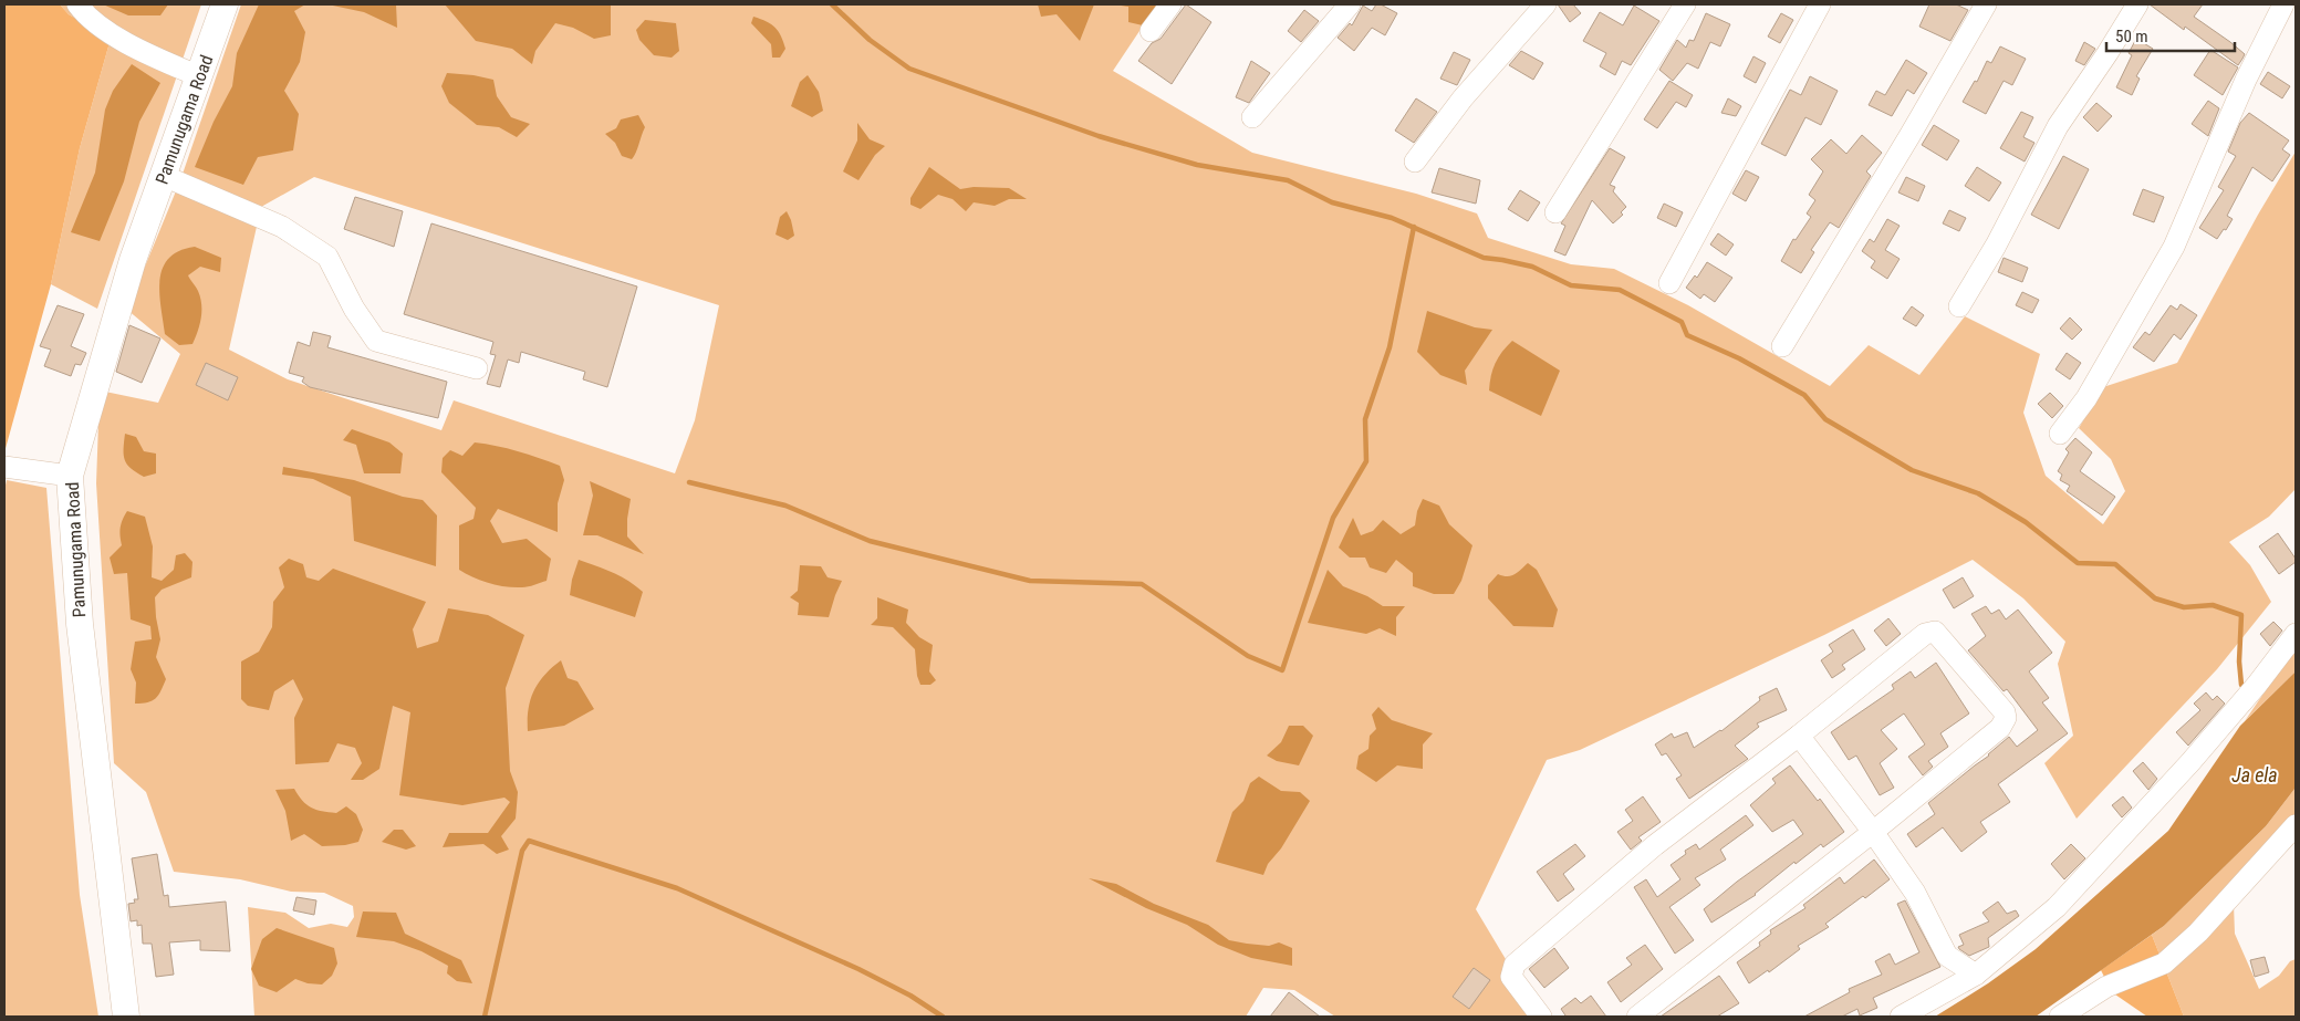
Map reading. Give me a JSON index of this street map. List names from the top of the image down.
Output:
{
  "streets": {
    "main road": ["Pamunugama Road"]
  },
  "water": ["Ja ela"],
  "scale_bar": "50 m"
}
